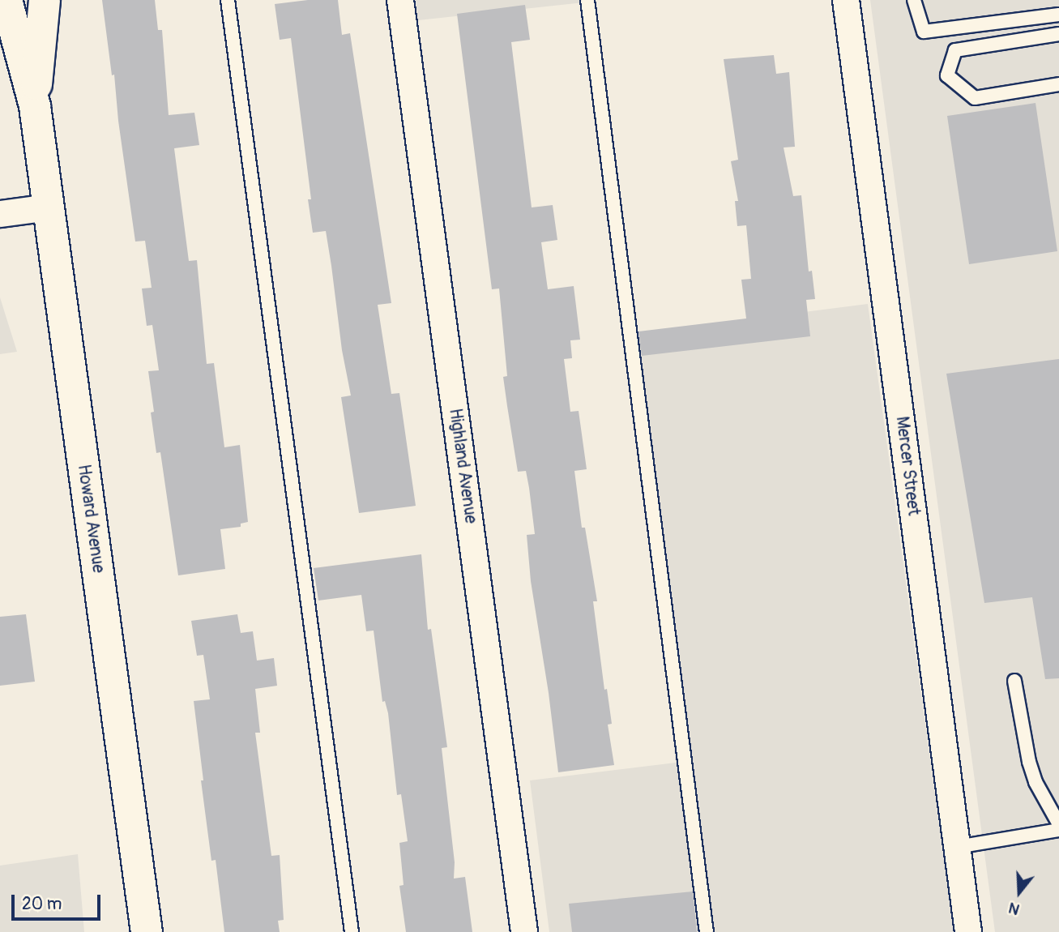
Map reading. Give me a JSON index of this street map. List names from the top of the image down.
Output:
{
  "streets": {
    "main road": ["Howard Avenue"],
    "street": ["Highland Avenue", "Mercer Street"]
  },
  "scale_bar": "20 m",
  "north": "bottom"
}
